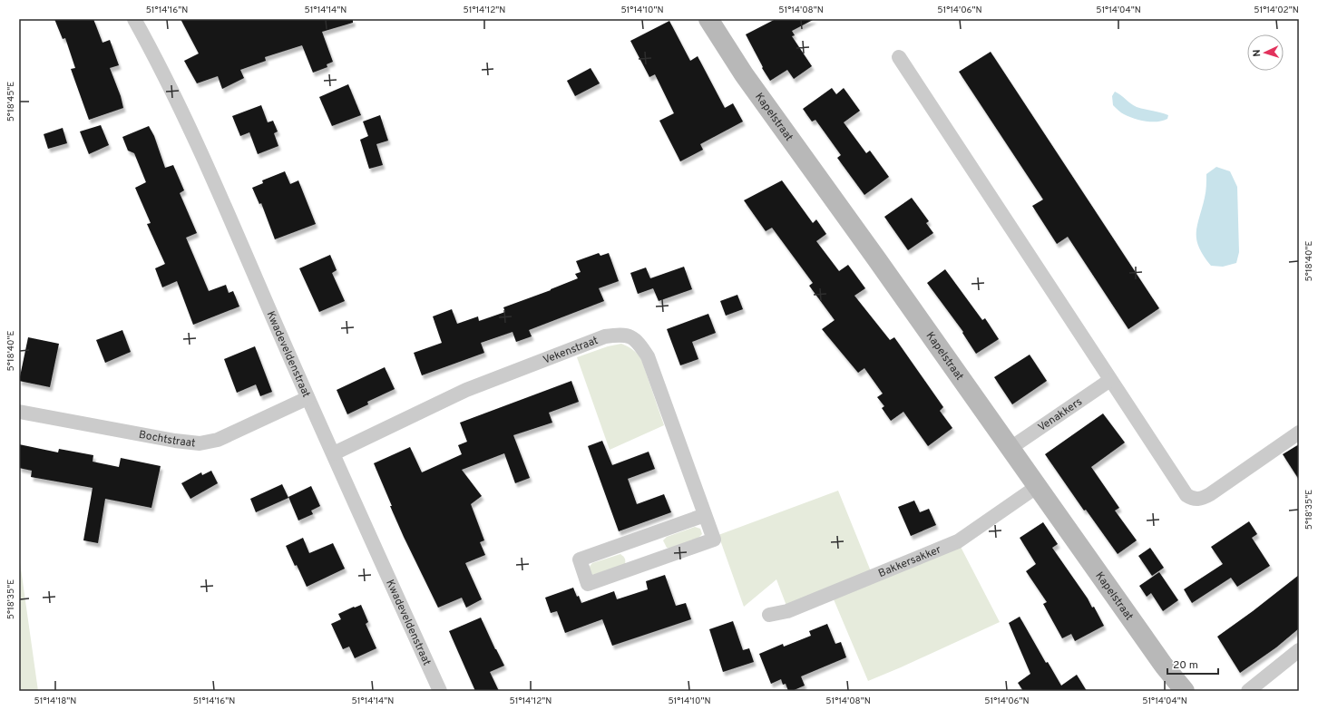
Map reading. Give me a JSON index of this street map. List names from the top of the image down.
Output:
{
  "streets": {
    "main road": ["Kapelstraat"],
    "street": [
      "Vekenstraat",
      "Kwadeveldenstraat",
      "Venakkers",
      "Bochtstraat",
      "Bakkersakker"
    ]
  },
  "crossings": [
    ["Kapelstraat", "Venakkers"],
    ["Kapelstraat", "Bakkersakker"],
    ["Vekenstraat", "Kwadeveldenstraat"],
    ["Kwadeveldenstraat", "Bochtstraat"]
  ],
  "scale_bar": "20 m",
  "north": "left",
  "coordinates": [
    "51°14'16\"N",
    "51°14'14\"N",
    "51°14'12\"N",
    "51°14'10\"N",
    "51°14'08\"N",
    "51°14'06\"N",
    "51°14'04\"N",
    "51°14'02\"N",
    "5°18'45\"E",
    "5°18'40\"E",
    "5°18'35\"E",
    "51°14'18\"N"
  ]
}
